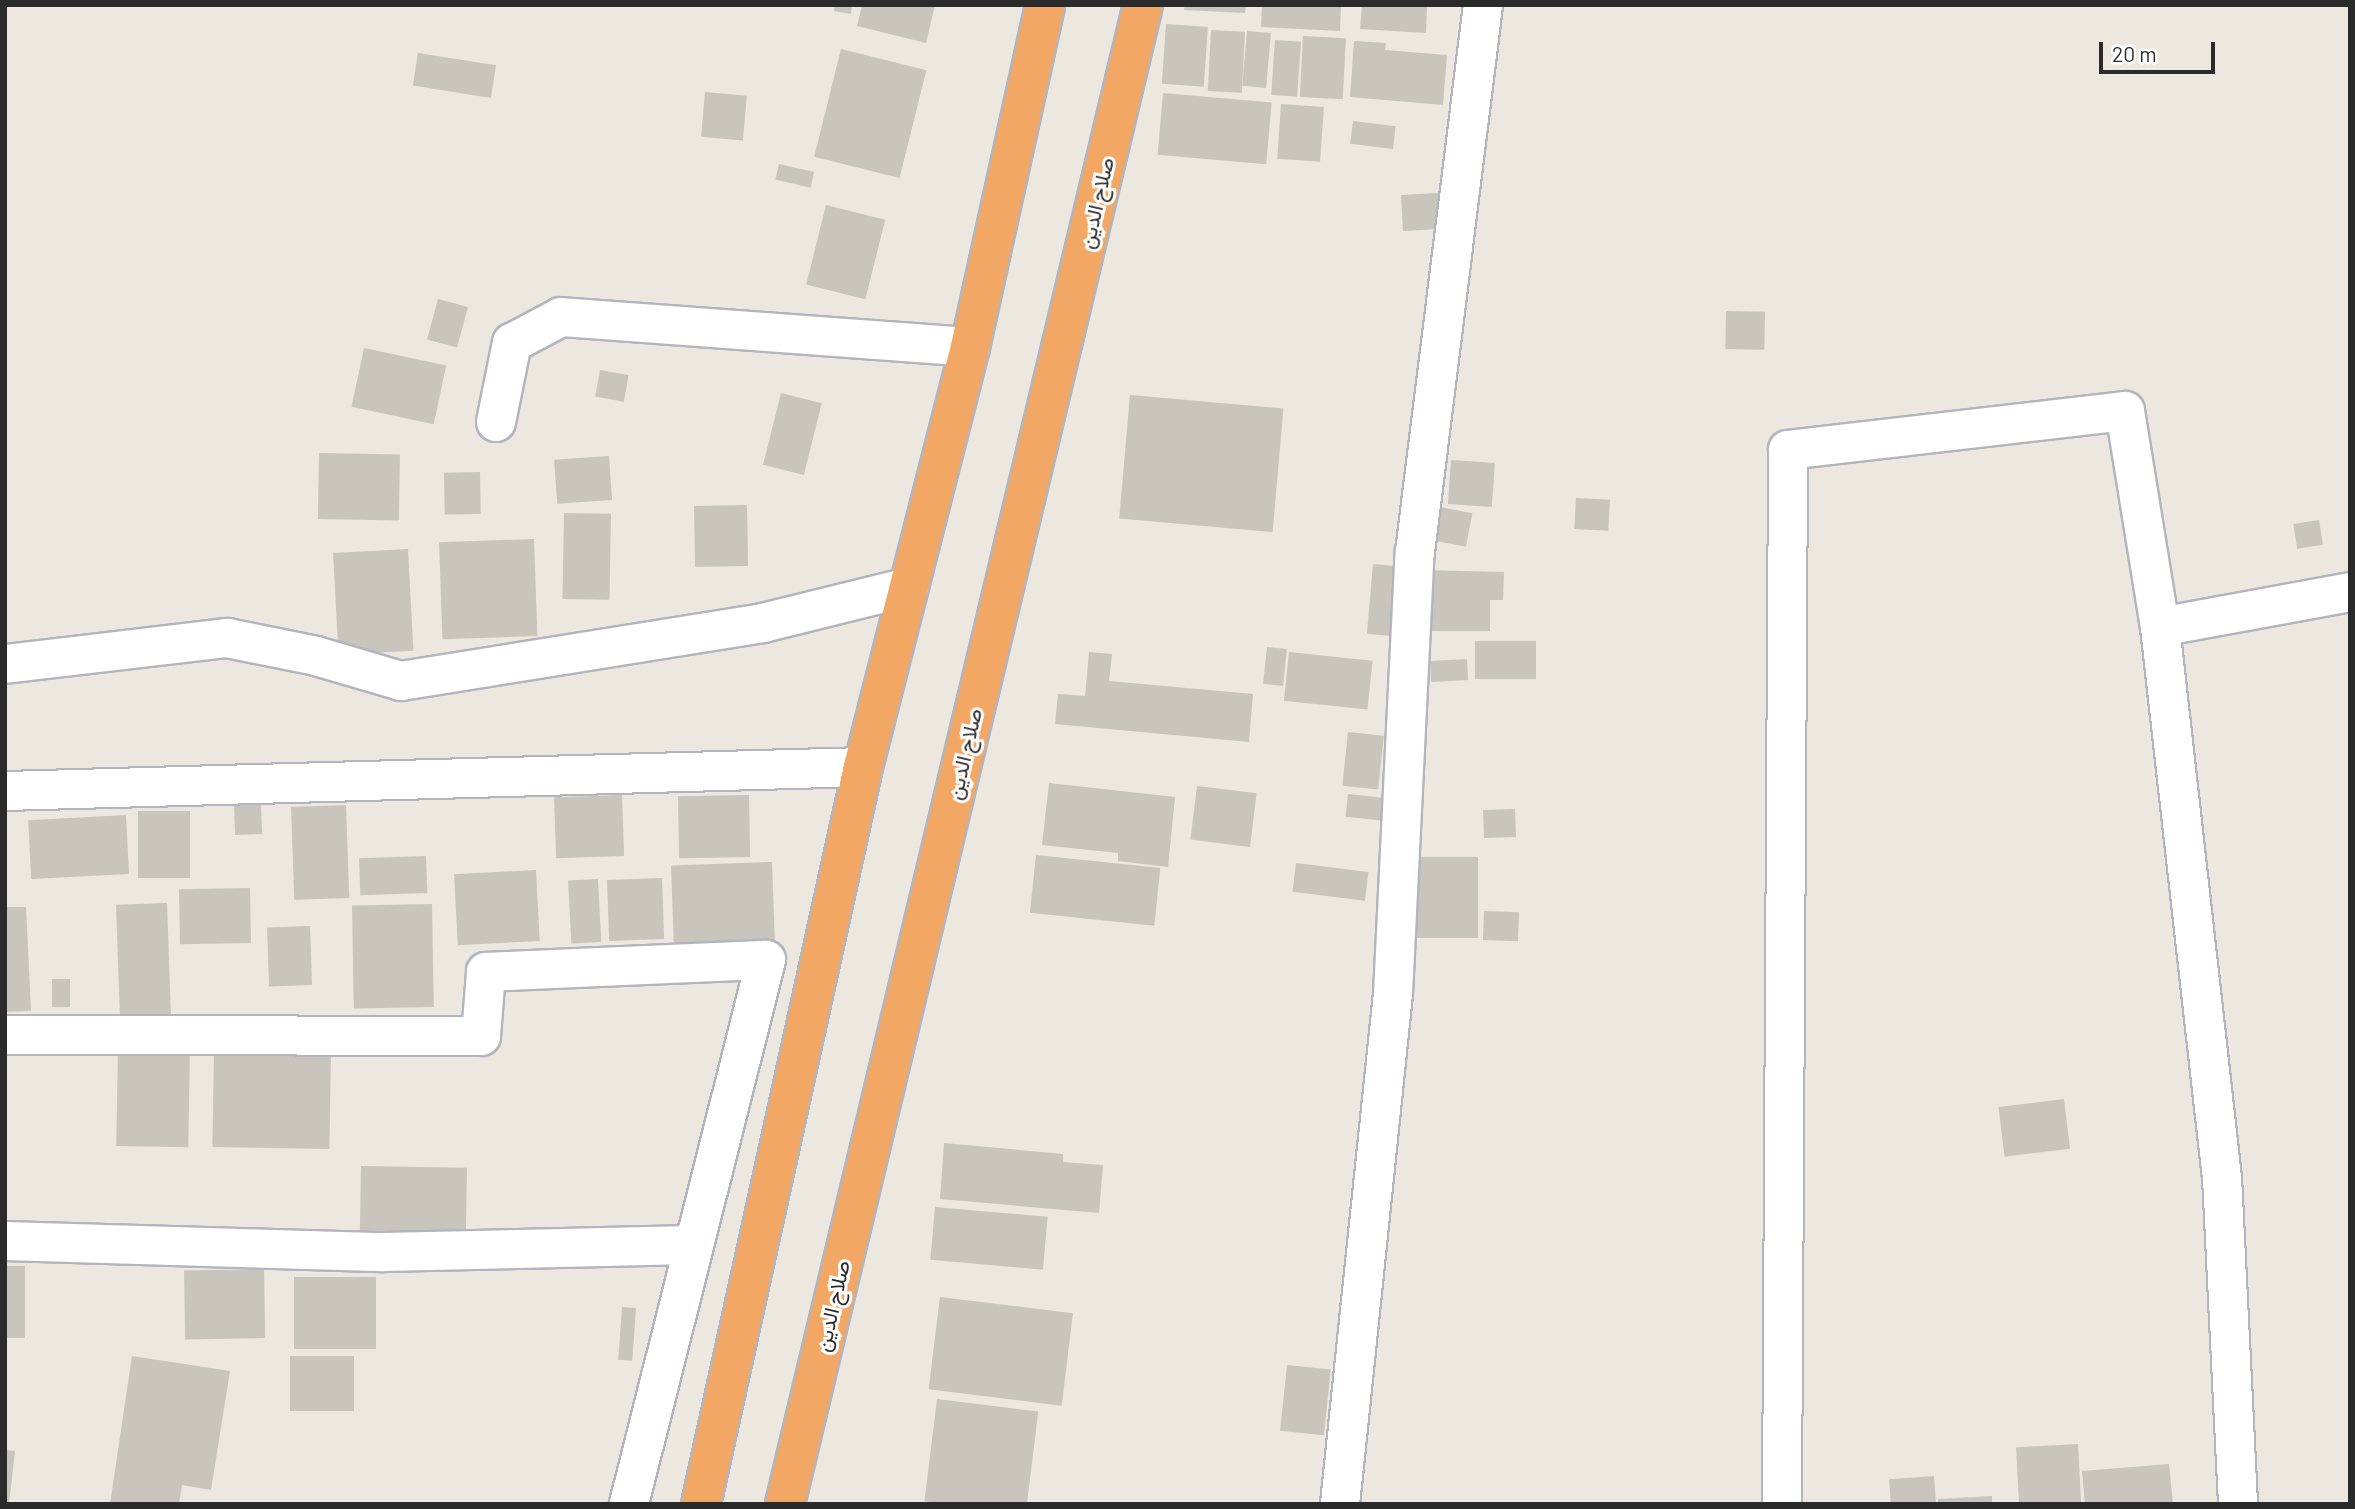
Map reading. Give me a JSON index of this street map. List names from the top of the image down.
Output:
{
  "streets": {
    "highway": ["صلاح الدين"]
  },
  "scale_bar": "20 m"
}
